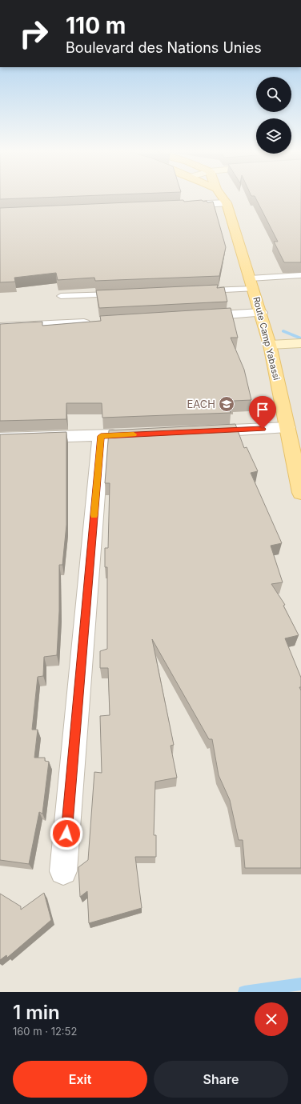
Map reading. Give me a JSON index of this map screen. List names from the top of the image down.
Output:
{
  "streets": {
    "main road": ["Route Camp Yabassi"]
  },
  "places": {
    "school or university": ["EACH"]
  },
  "page": {
    "turn": ["110 m", "Boulevard des Nations Unies"],
    "heading": ["1 min", "160 m · 12:52"],
    "buttons": ["Exit", "Share"]
  }
}
